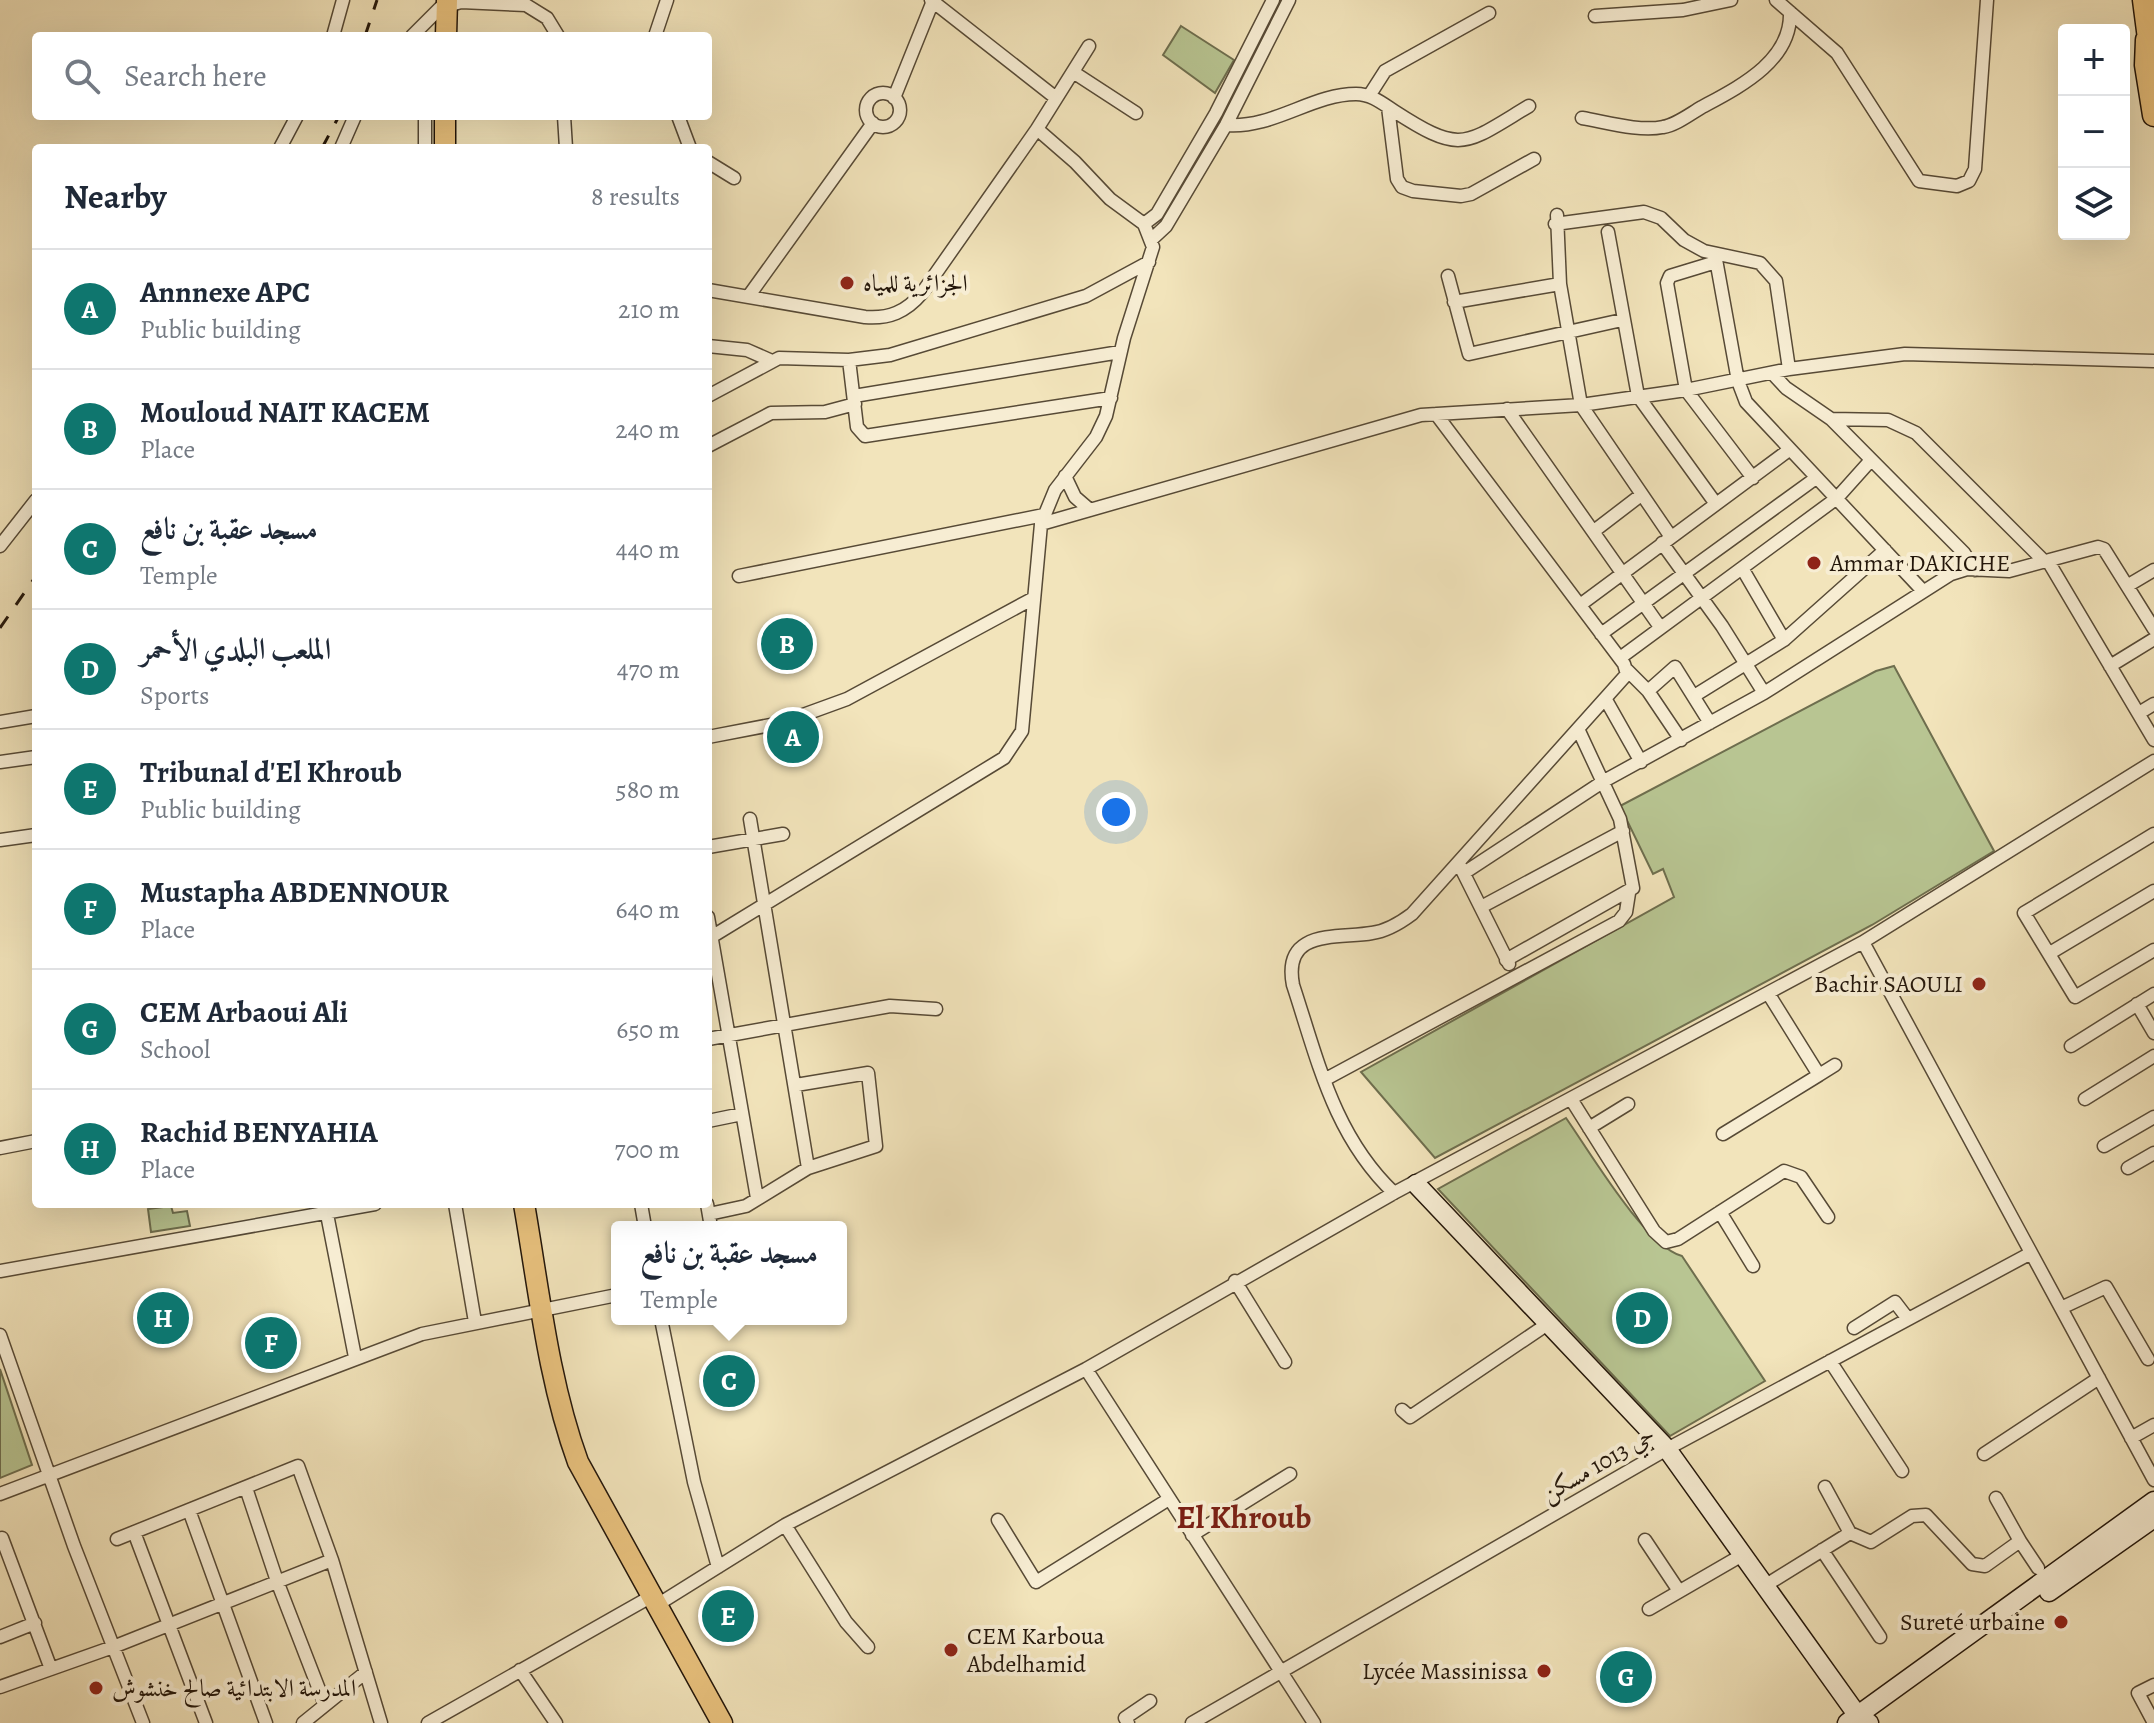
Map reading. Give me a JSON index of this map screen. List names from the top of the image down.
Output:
{
  "streets": {
    "street": ["حي 1013 مسكن"]
  },
  "districts": ["El Khroub"],
  "places": [
    "الجزائرية للمياه",
    "Ammar DAKICHE",
    "Bachir SAOULI",
    "Sureté urbaine",
    "CEM Karboua Abdelhamid",
    "Lycée Massinissa",
    "المدرسة الابتدائية صالح خنشوش"
  ],
  "page": {
    "map_buttons": ["+", "−"],
    "search": "Search here",
    "heading": ["Nearby", "8 results"],
    "list": [
      {
        "mark": "A",
        "name": "Annnexe APC",
        "note": "Public building",
        "value": "210 m"
      },
      {
        "mark": "B",
        "name": "Mouloud NAIT KACEM",
        "note": "Place",
        "value": "240 m"
      },
      {
        "mark": "C",
        "name": "مسجد عقبة بن نافع",
        "note": "Temple",
        "value": "440 m"
      },
      {
        "mark": "D",
        "name": "الملعب البلدي الأحمر",
        "note": "Sports",
        "value": "470 m"
      },
      {
        "mark": "E",
        "name": "Tribunal d'El Khroub",
        "note": "Public building",
        "value": "580 m"
      },
      {
        "mark": "F",
        "name": "Mustapha ABDENNOUR",
        "note": "Place",
        "value": "640 m"
      },
      {
        "mark": "G",
        "name": "CEM Arbaoui Ali",
        "note": "School",
        "value": "650 m"
      },
      {
        "mark": "H",
        "name": "Rachid BENYAHIA",
        "note": "Place",
        "value": "700 m"
      }
    ],
    "pins": [
      "B",
      "A",
      "D",
      "H",
      "F",
      "C",
      "E",
      "G"
    ],
    "popup": ["مسجد عقبة بن نافع", "Temple"]
  }
}
